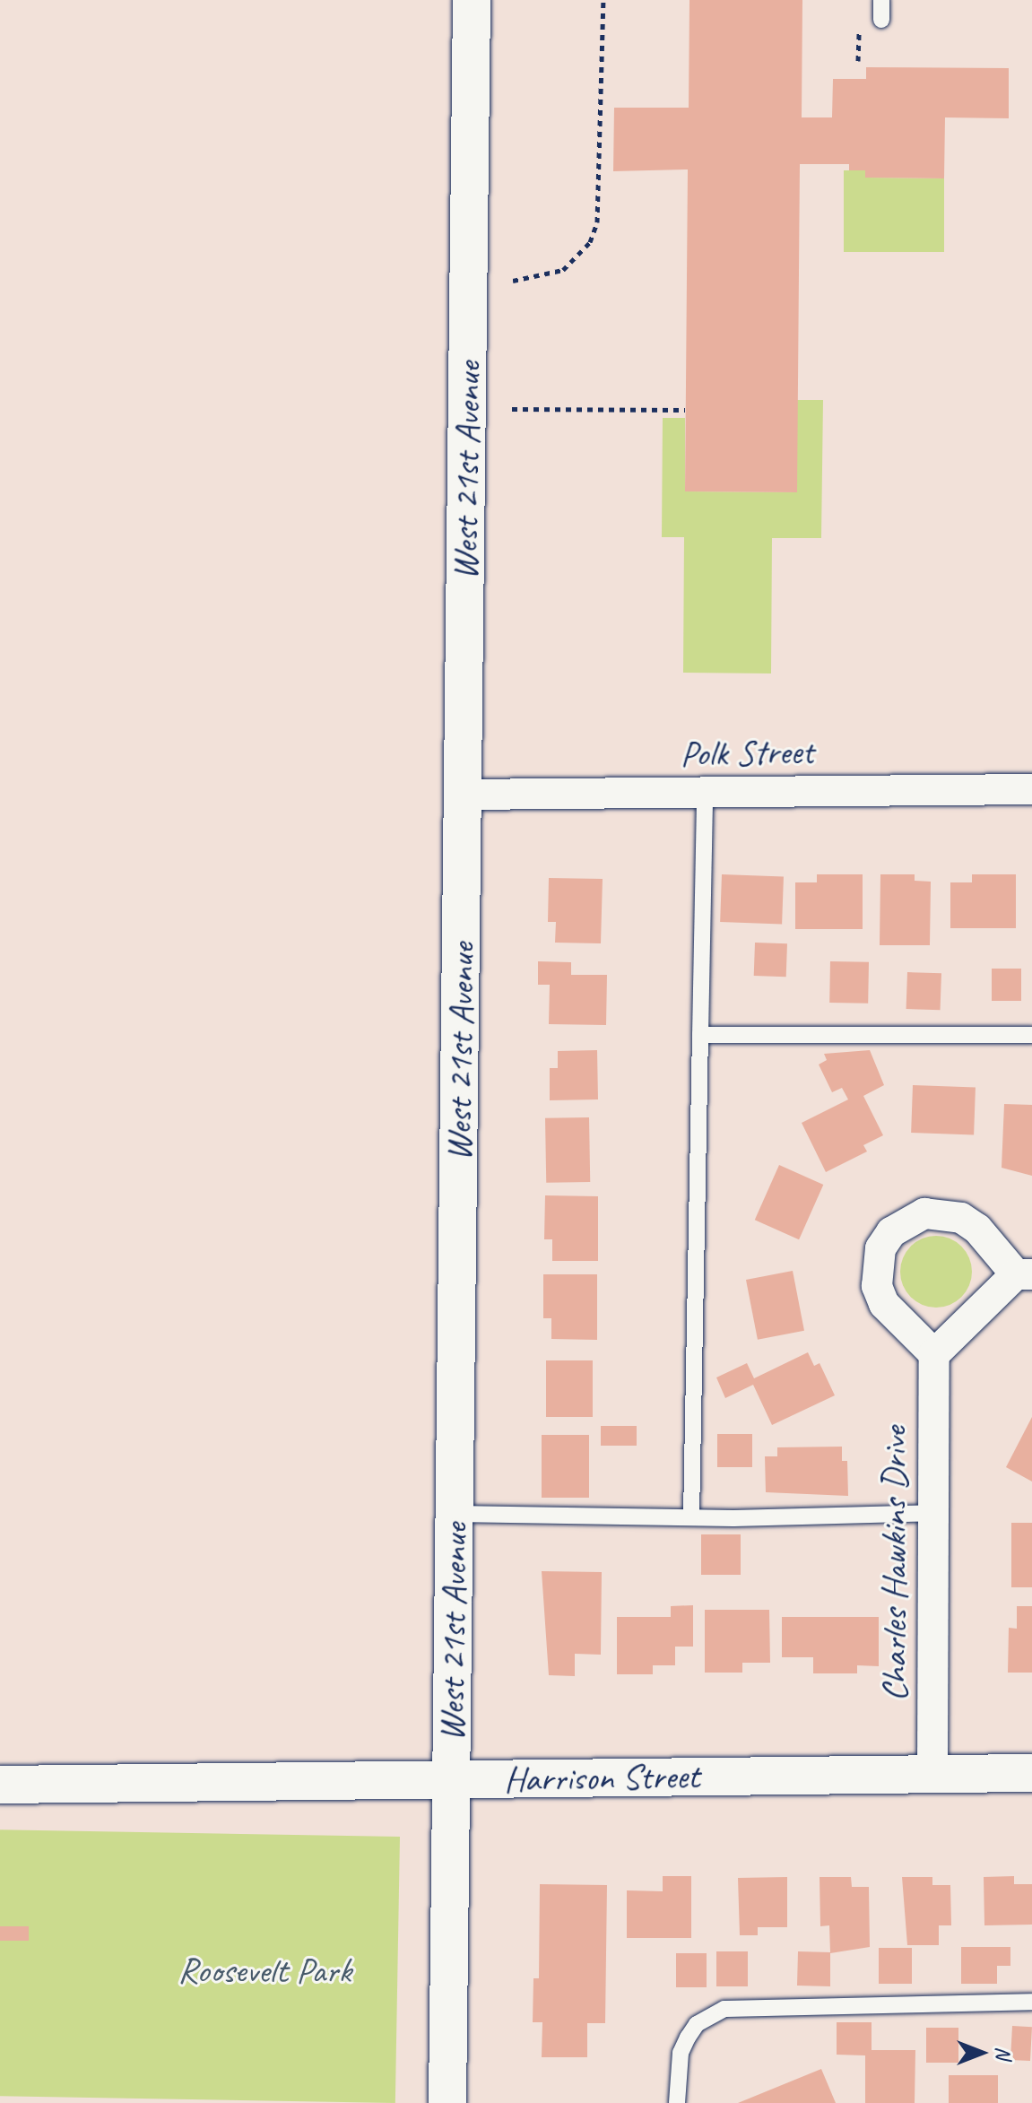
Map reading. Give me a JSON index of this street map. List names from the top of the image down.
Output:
{
  "streets": {
    "street": [
      "West 21st Avenue",
      "Polk Street",
      "Charles Hawkins Drive",
      "Harrison Street"
    ]
  },
  "crossings": [
    ["West 21st Avenue", "Polk Street"],
    ["West 21st Avenue", "Harrison Street"],
    ["Charles Hawkins Drive", "Harrison Street"]
  ],
  "parks": ["Roosevelt Park"],
  "north": "right"
}
